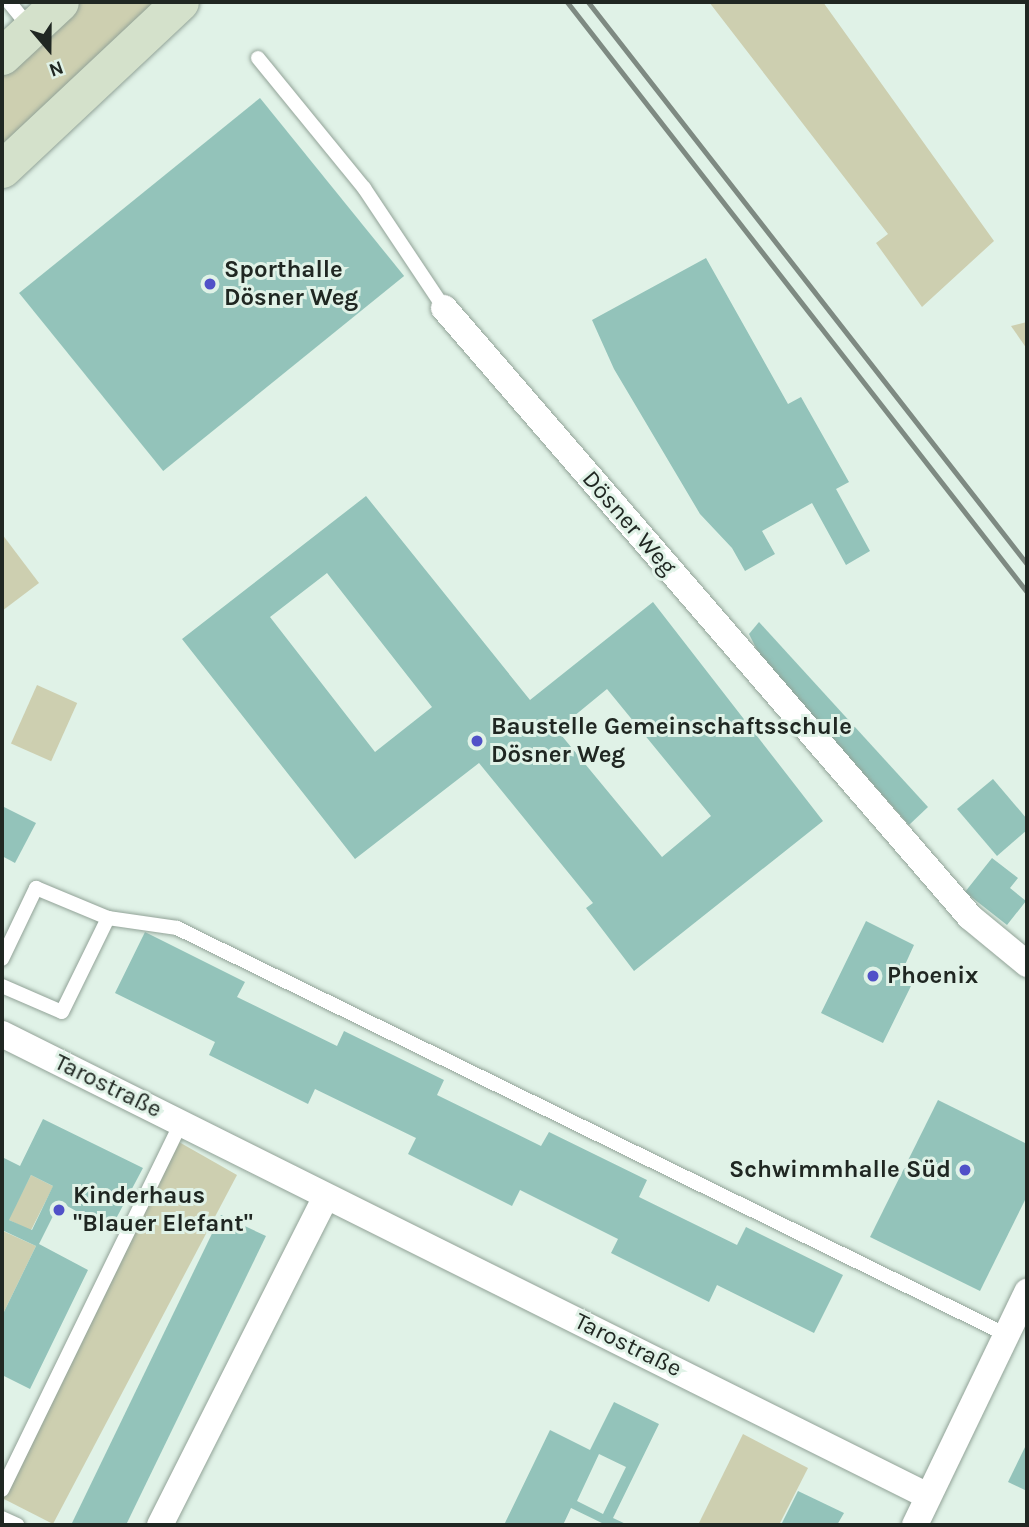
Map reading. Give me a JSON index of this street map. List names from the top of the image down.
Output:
{
  "streets": {
    "street": ["Dösner Weg", "Tarostraße"]
  },
  "places": [
    "Sporthalle Dösner Weg",
    "Baustelle Gemeinschaftsschule Dösner Weg",
    "Phoenix",
    "Schwimmhalle Süd",
    "Kinderhaus \"Blauer Elefant\""
  ],
  "north": "bottom"
}
